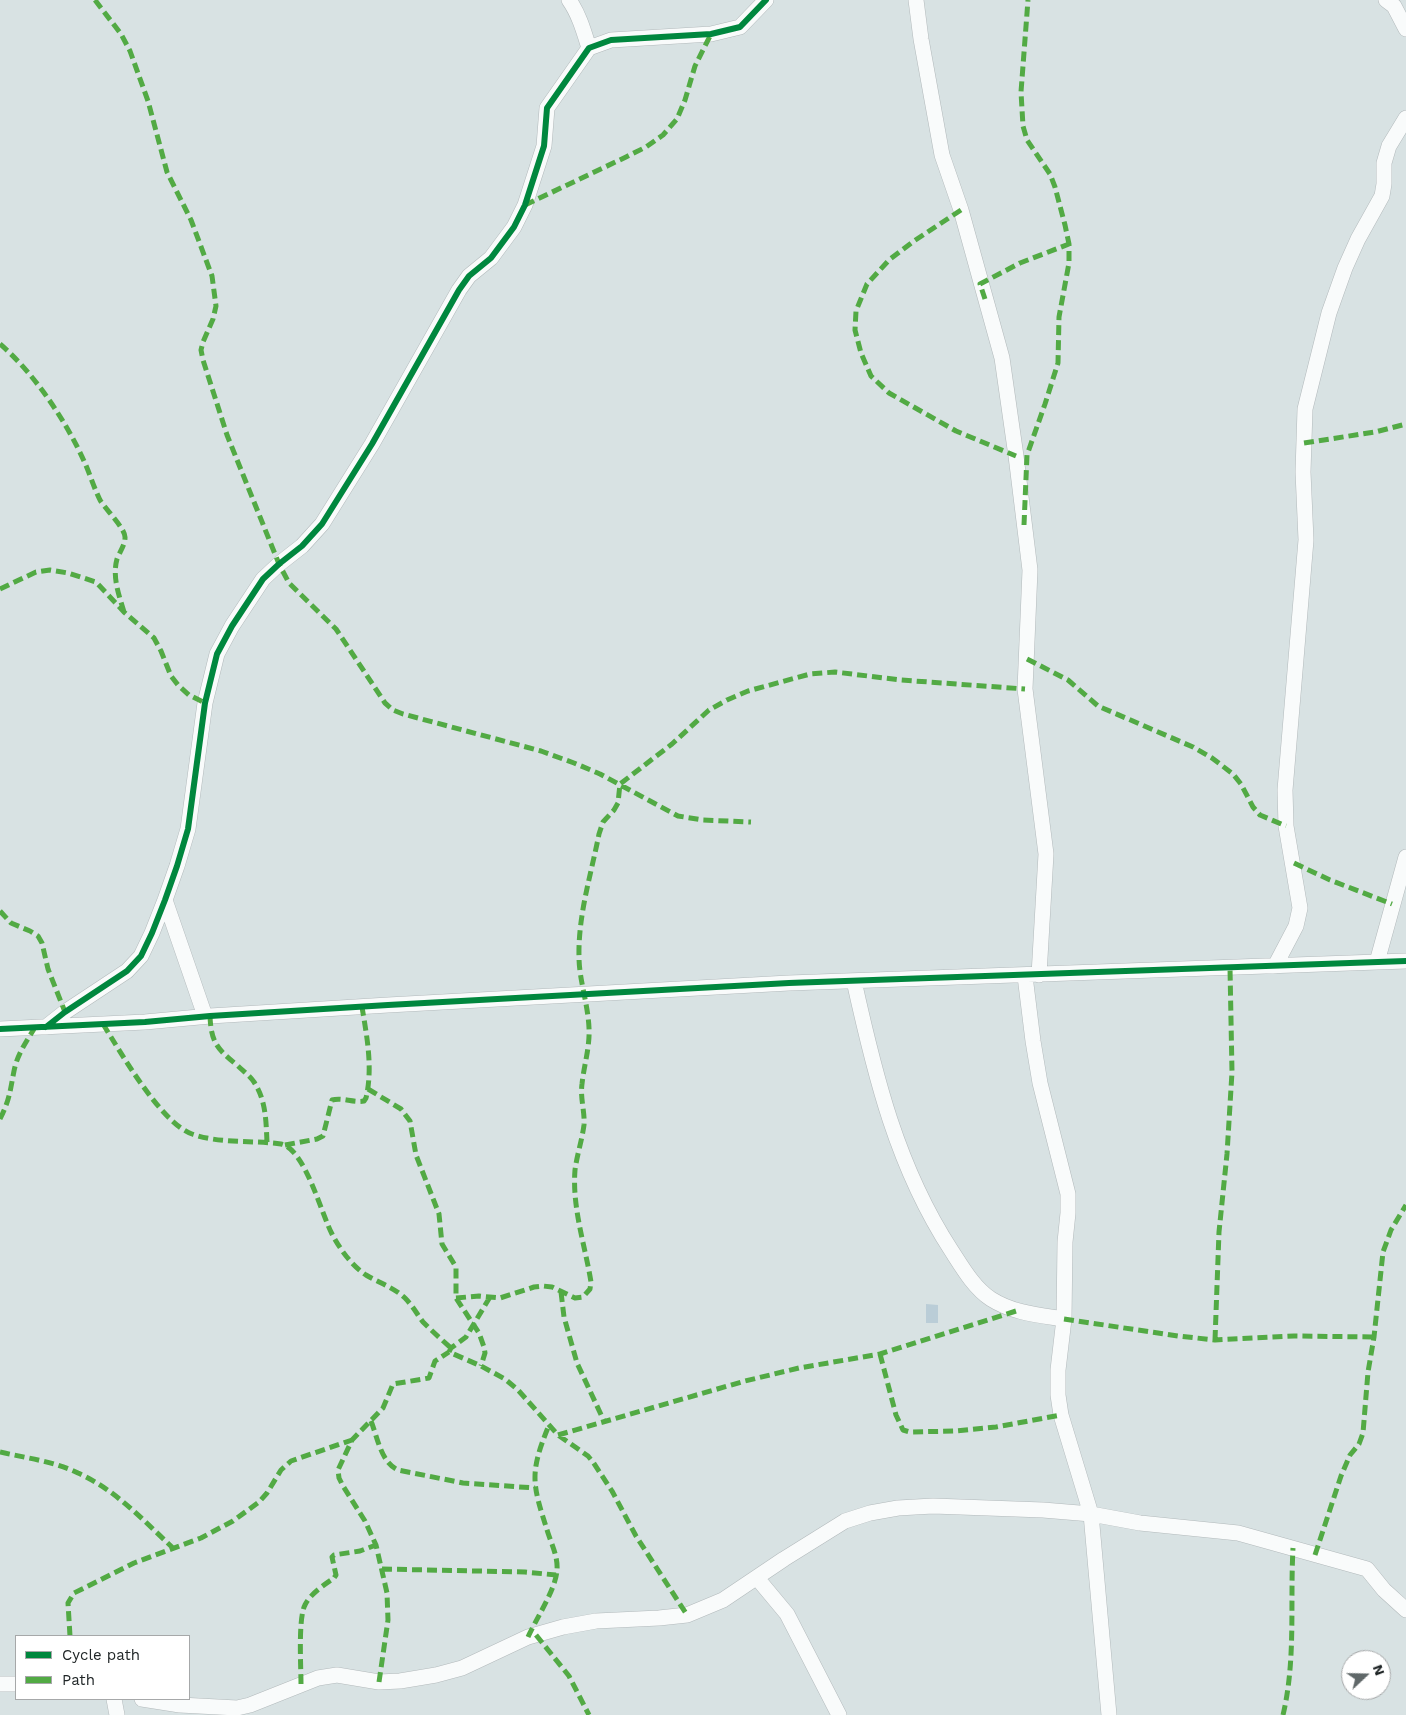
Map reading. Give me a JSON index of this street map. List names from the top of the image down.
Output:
{
  "legend": ["Cycle path", "Path"],
  "north": "right"
}
